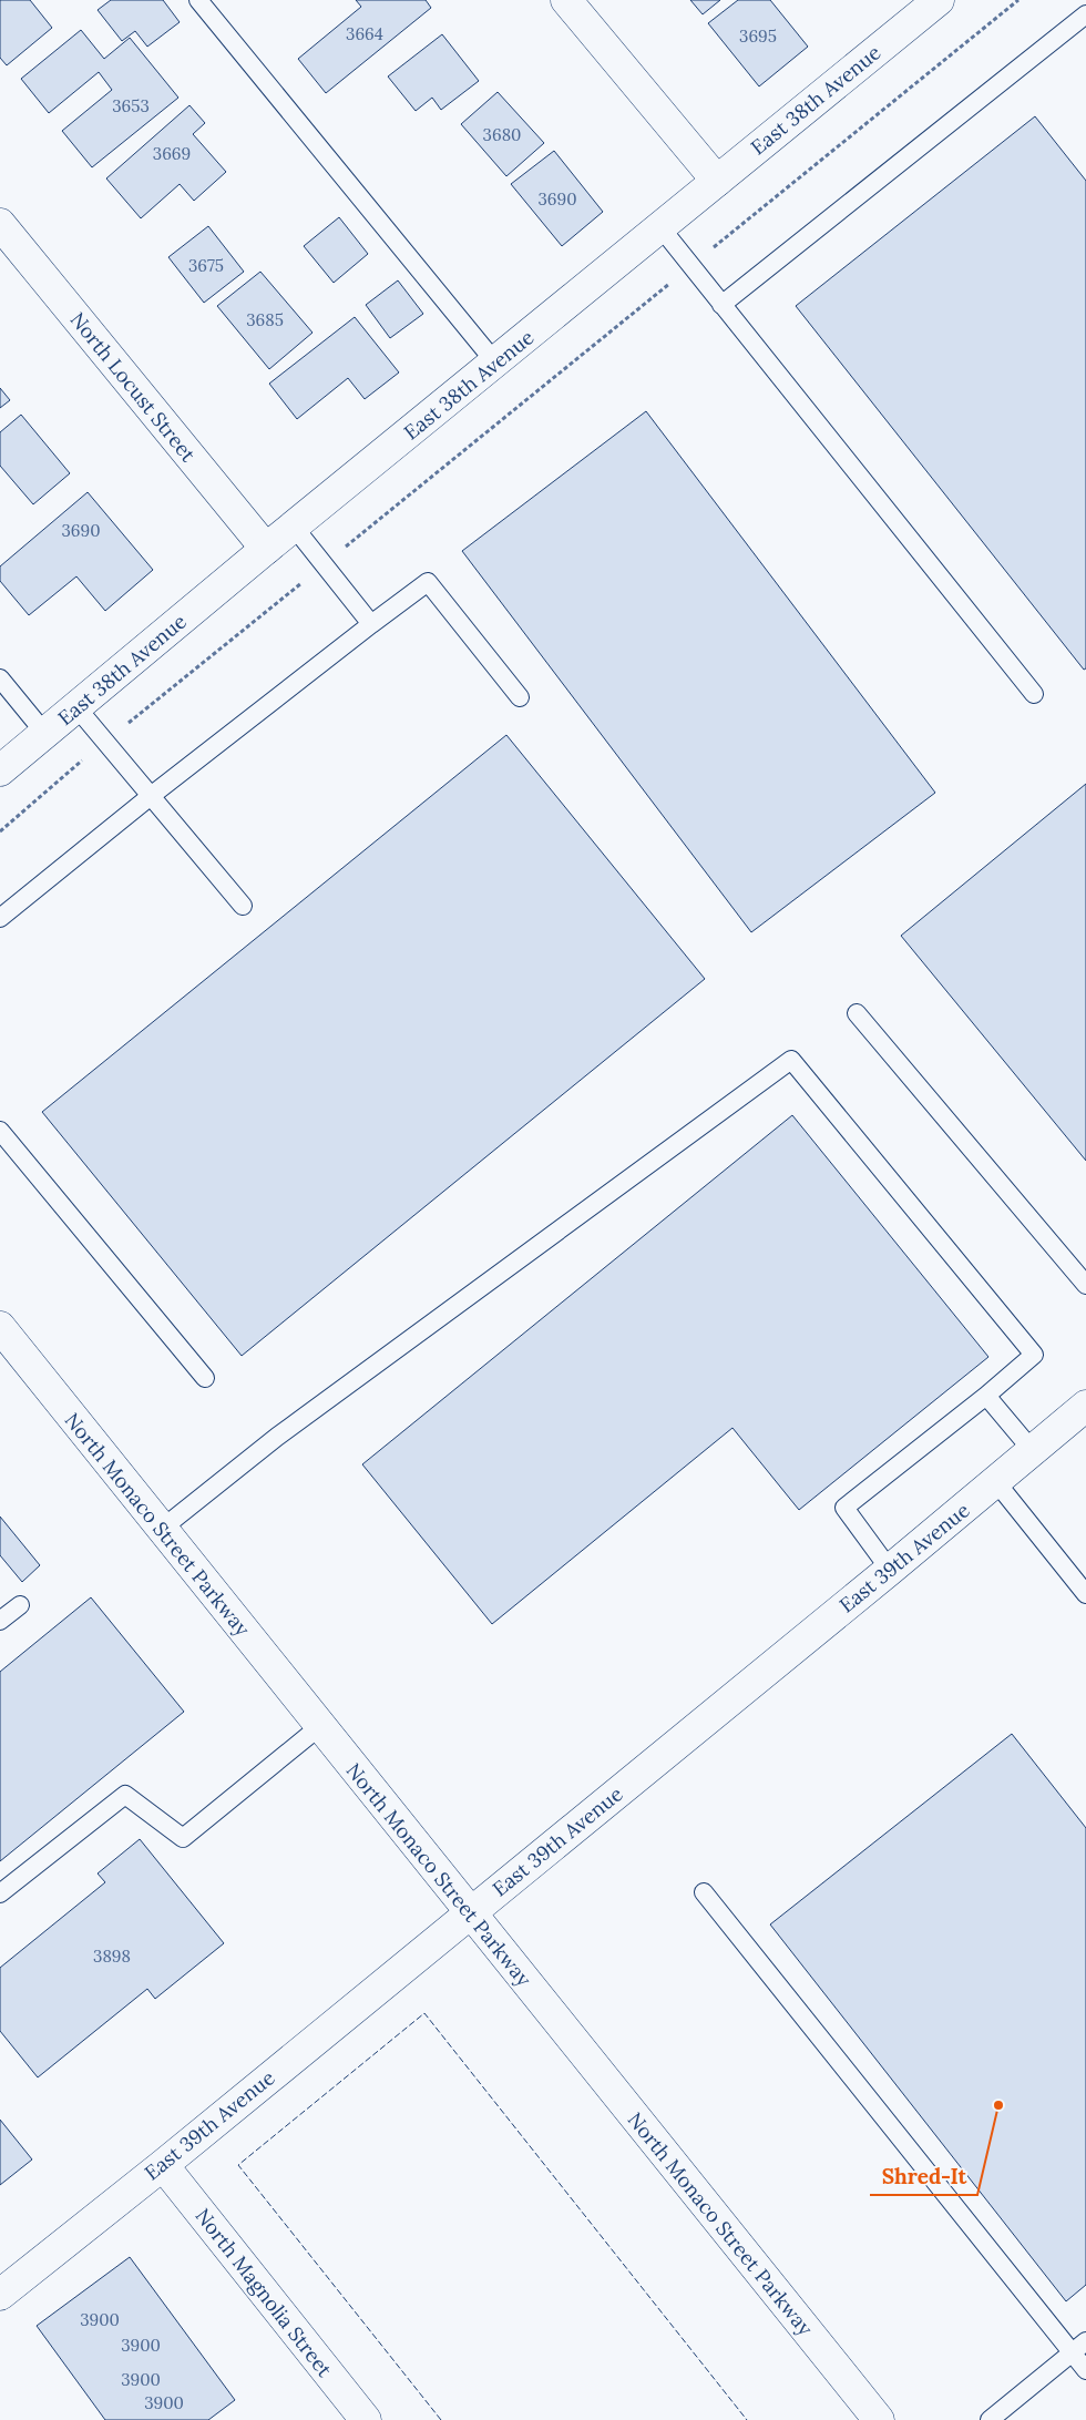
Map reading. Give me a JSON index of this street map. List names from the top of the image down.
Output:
{
  "streets": {
    "street": [
      "East 38th Avenue",
      "North Locust Street",
      "North Monaco Street Parkway",
      "East 39th Avenue",
      "North Magnolia Street"
    ]
  },
  "crossings": [
    ["East 38th Avenue", "North Locust Street"],
    ["North Monaco Street Parkway", "East 39th Avenue"],
    ["East 39th Avenue", "North Magnolia Street"]
  ],
  "places": ["Shred-It"],
  "house_numbers": [
    "3664",
    "3695",
    "3653",
    "3680",
    "3669",
    "3690",
    "3675",
    "3685",
    "3690",
    "3898",
    "3900",
    "3900",
    "3900",
    "3900"
  ]
}
